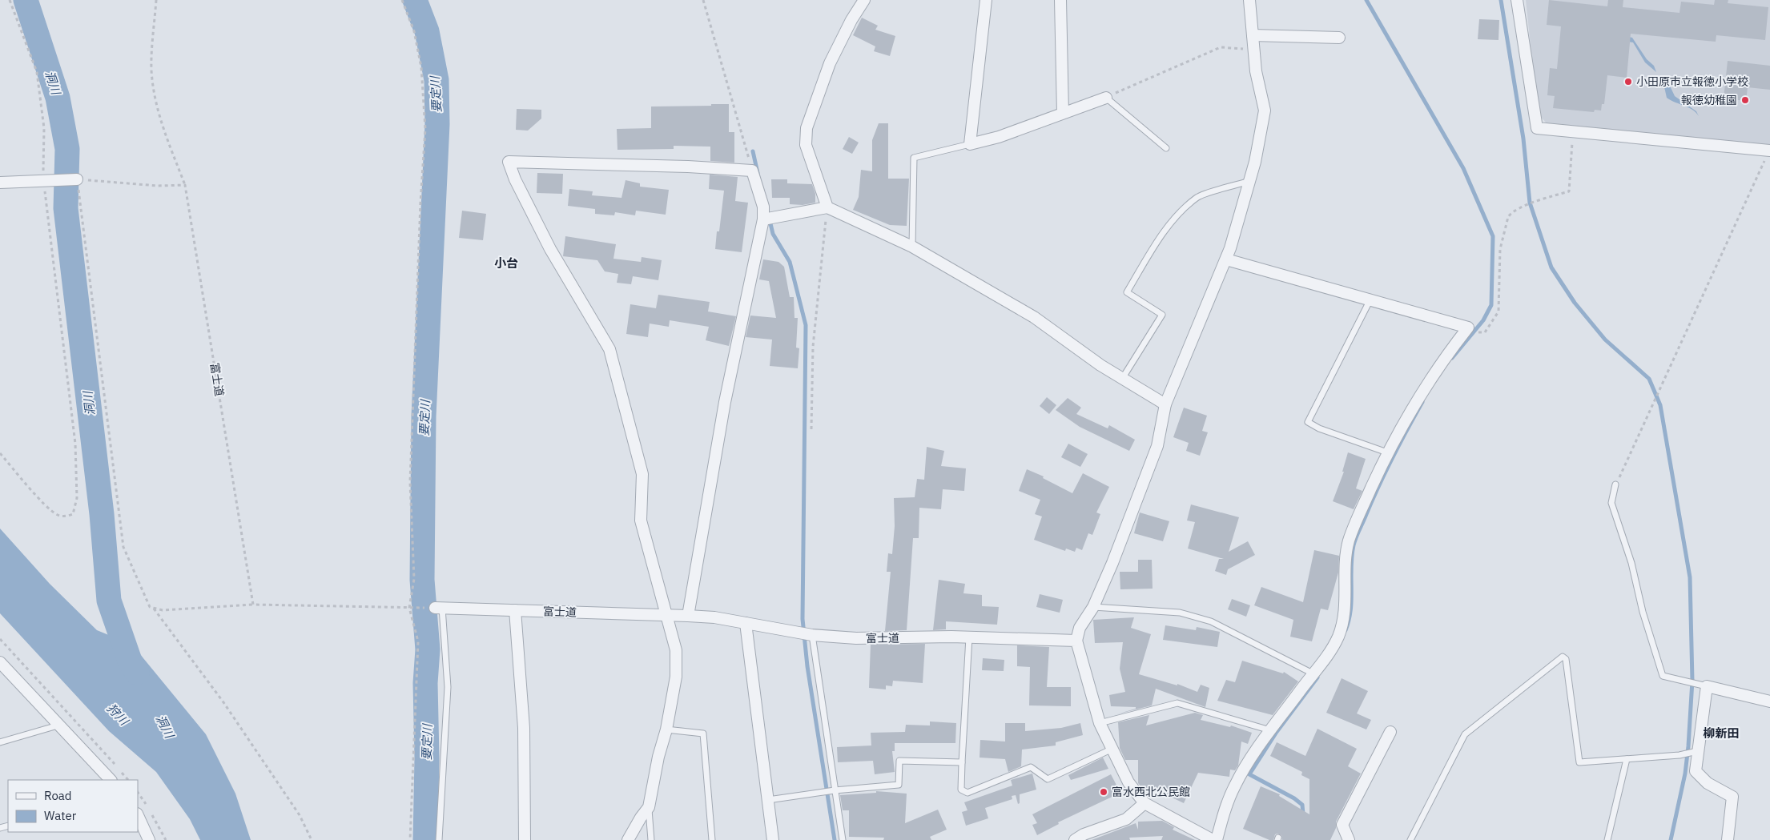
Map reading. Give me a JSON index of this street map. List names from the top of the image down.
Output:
{
  "streets": {
    "street": ["富士道"]
  },
  "districts": ["小台", "柳新田"],
  "water": ["洞川", "要定川", "狩川"],
  "places": ["小田原市立報徳小学校", "報徳幼稚園", "富水西北公民館"],
  "legend": ["Road", "Water"]
}
